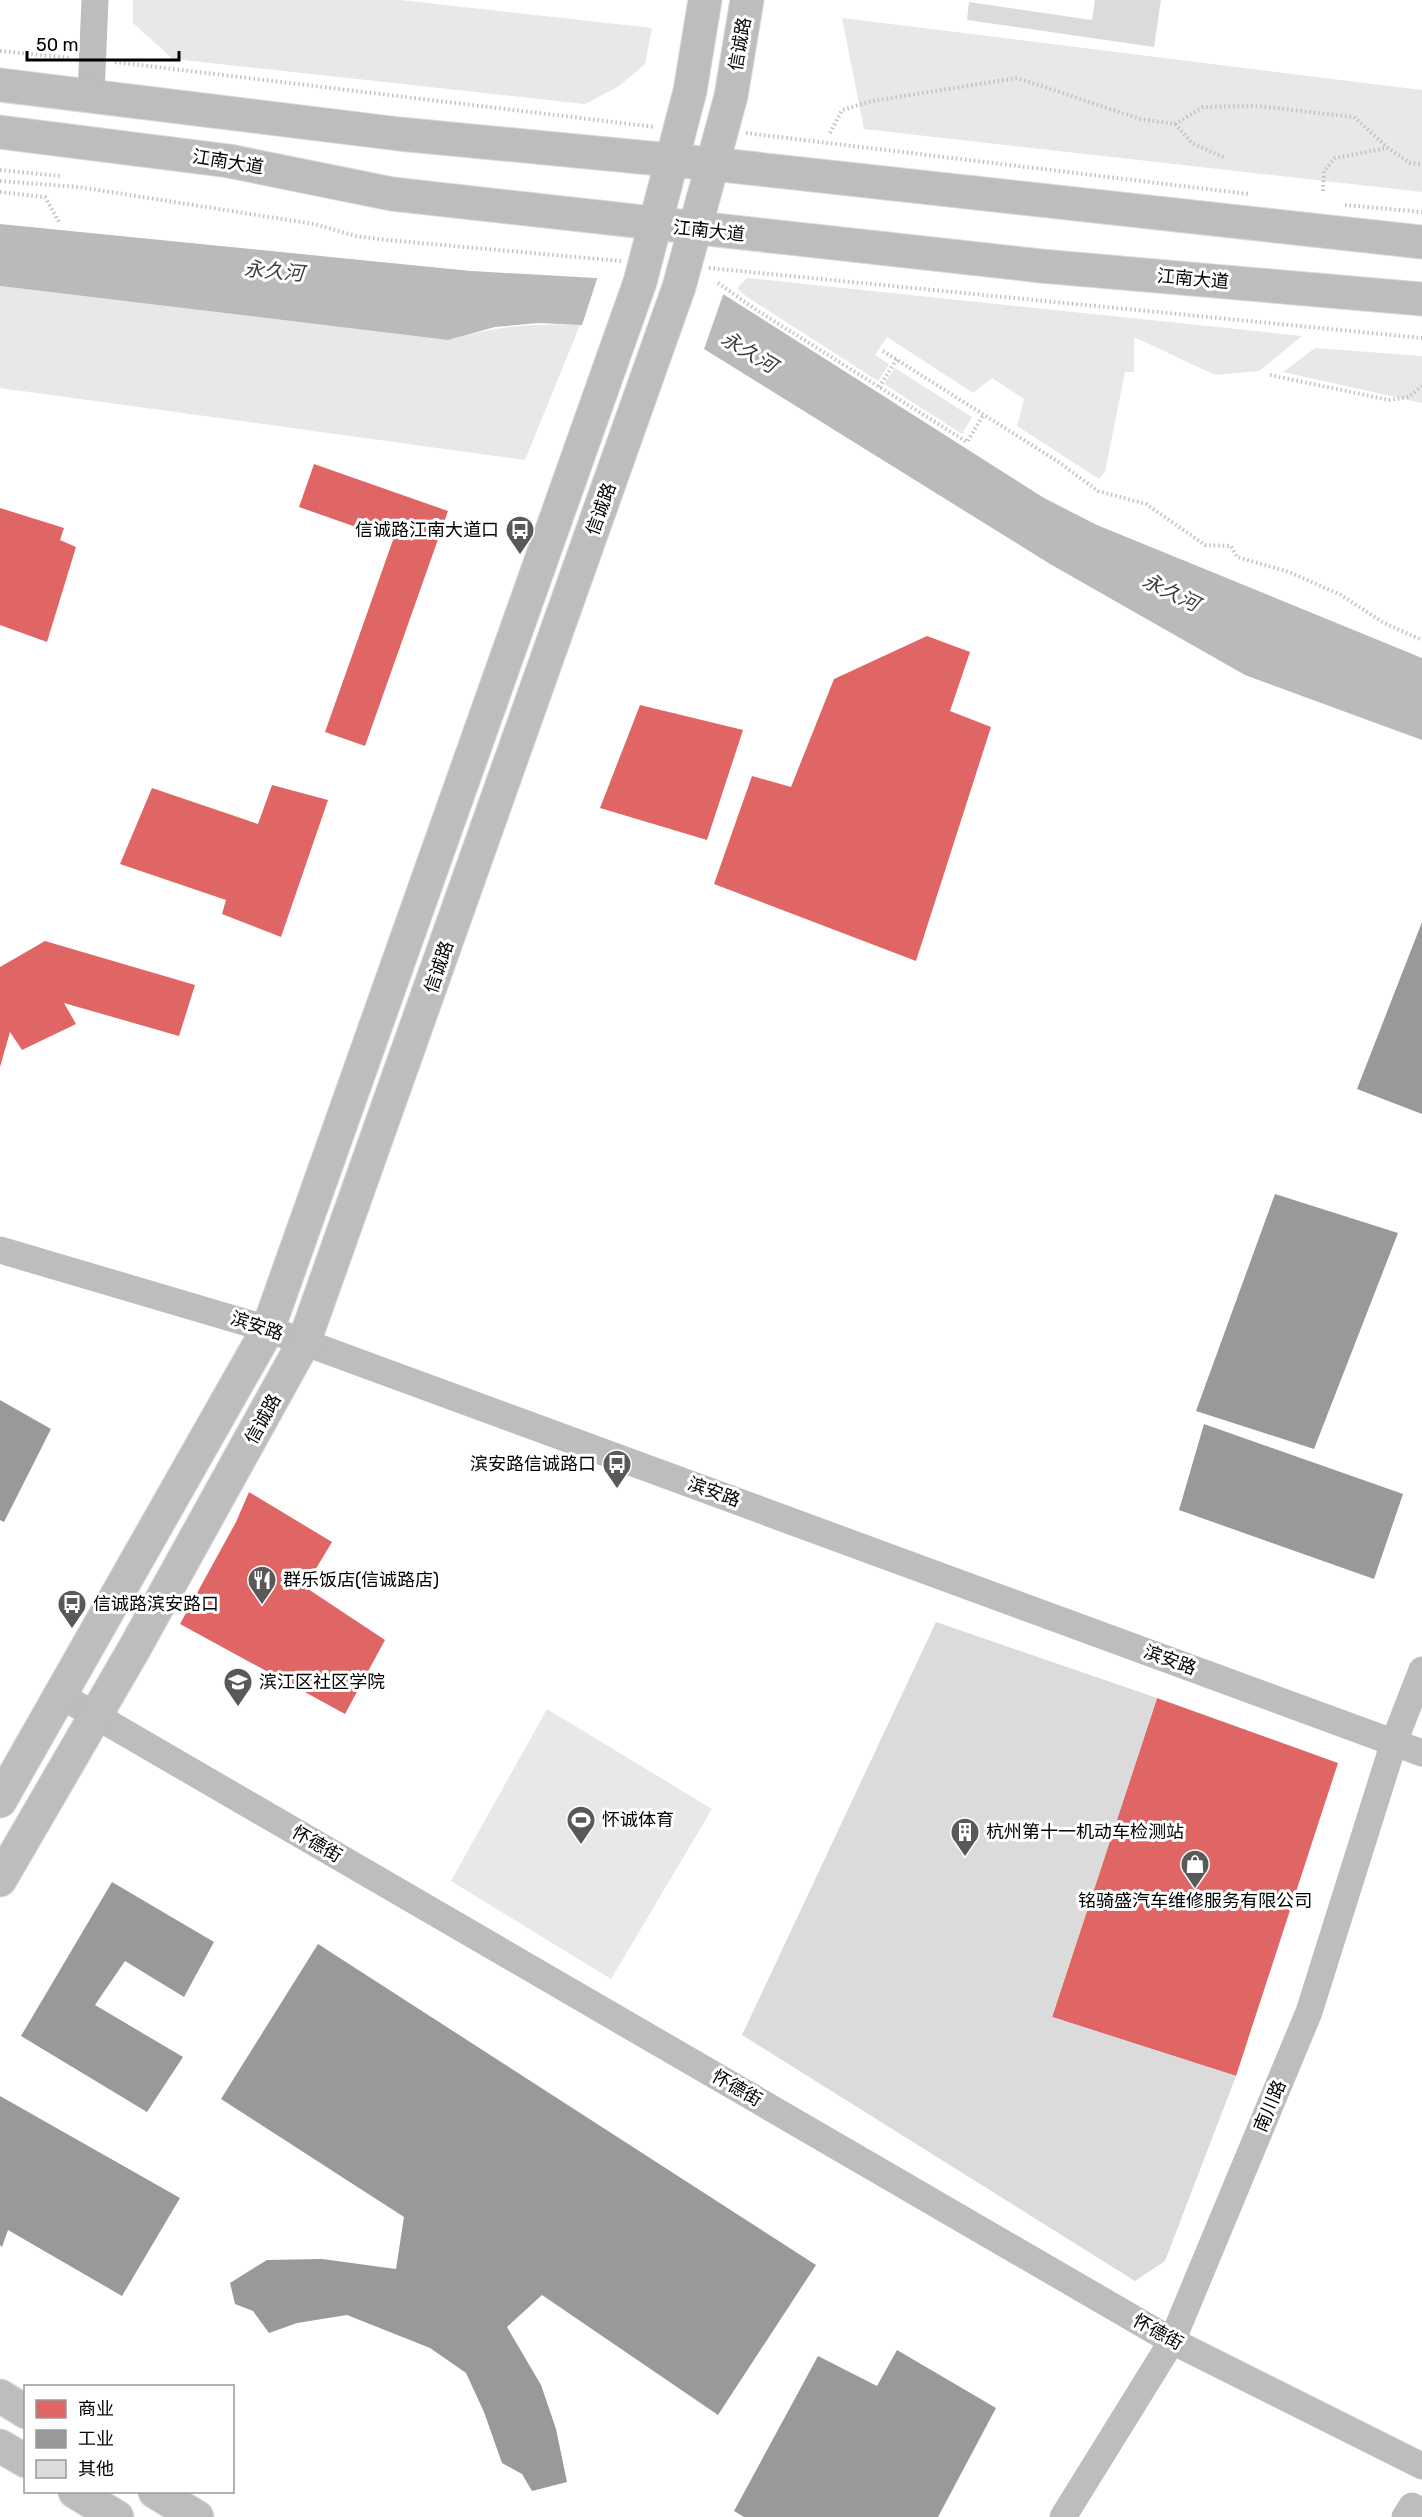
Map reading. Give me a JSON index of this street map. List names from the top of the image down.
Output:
{
  "streets": {
    "main road": ["信诚路", "江南大道"],
    "street": ["滨安路", "怀德街", "南川路"]
  },
  "crossings": [
    ["信诚路", "江南大道"],
    ["信诚路", "滨安路"],
    ["信诚路", "怀德街"],
    ["滨安路", "南川路"],
    ["怀德街", "南川路"]
  ],
  "water": ["永久河"],
  "places": {
    "bus stop": ["信诚路江南大道口", "滨安路信诚路口", "信诚路滨安路口"],
    "restaurant": ["群乐饭店(信诚路店)"],
    "school or university": ["滨江区社区学院"],
    "sports": ["怀诚体育"],
    "building": ["杭州第十一机动车检测站"],
    "shop": ["铭骑盛汽车维修服务有限公司"]
  },
  "legend": ["商业", "工业", "其他"],
  "scale_bar": "50 m"
}
